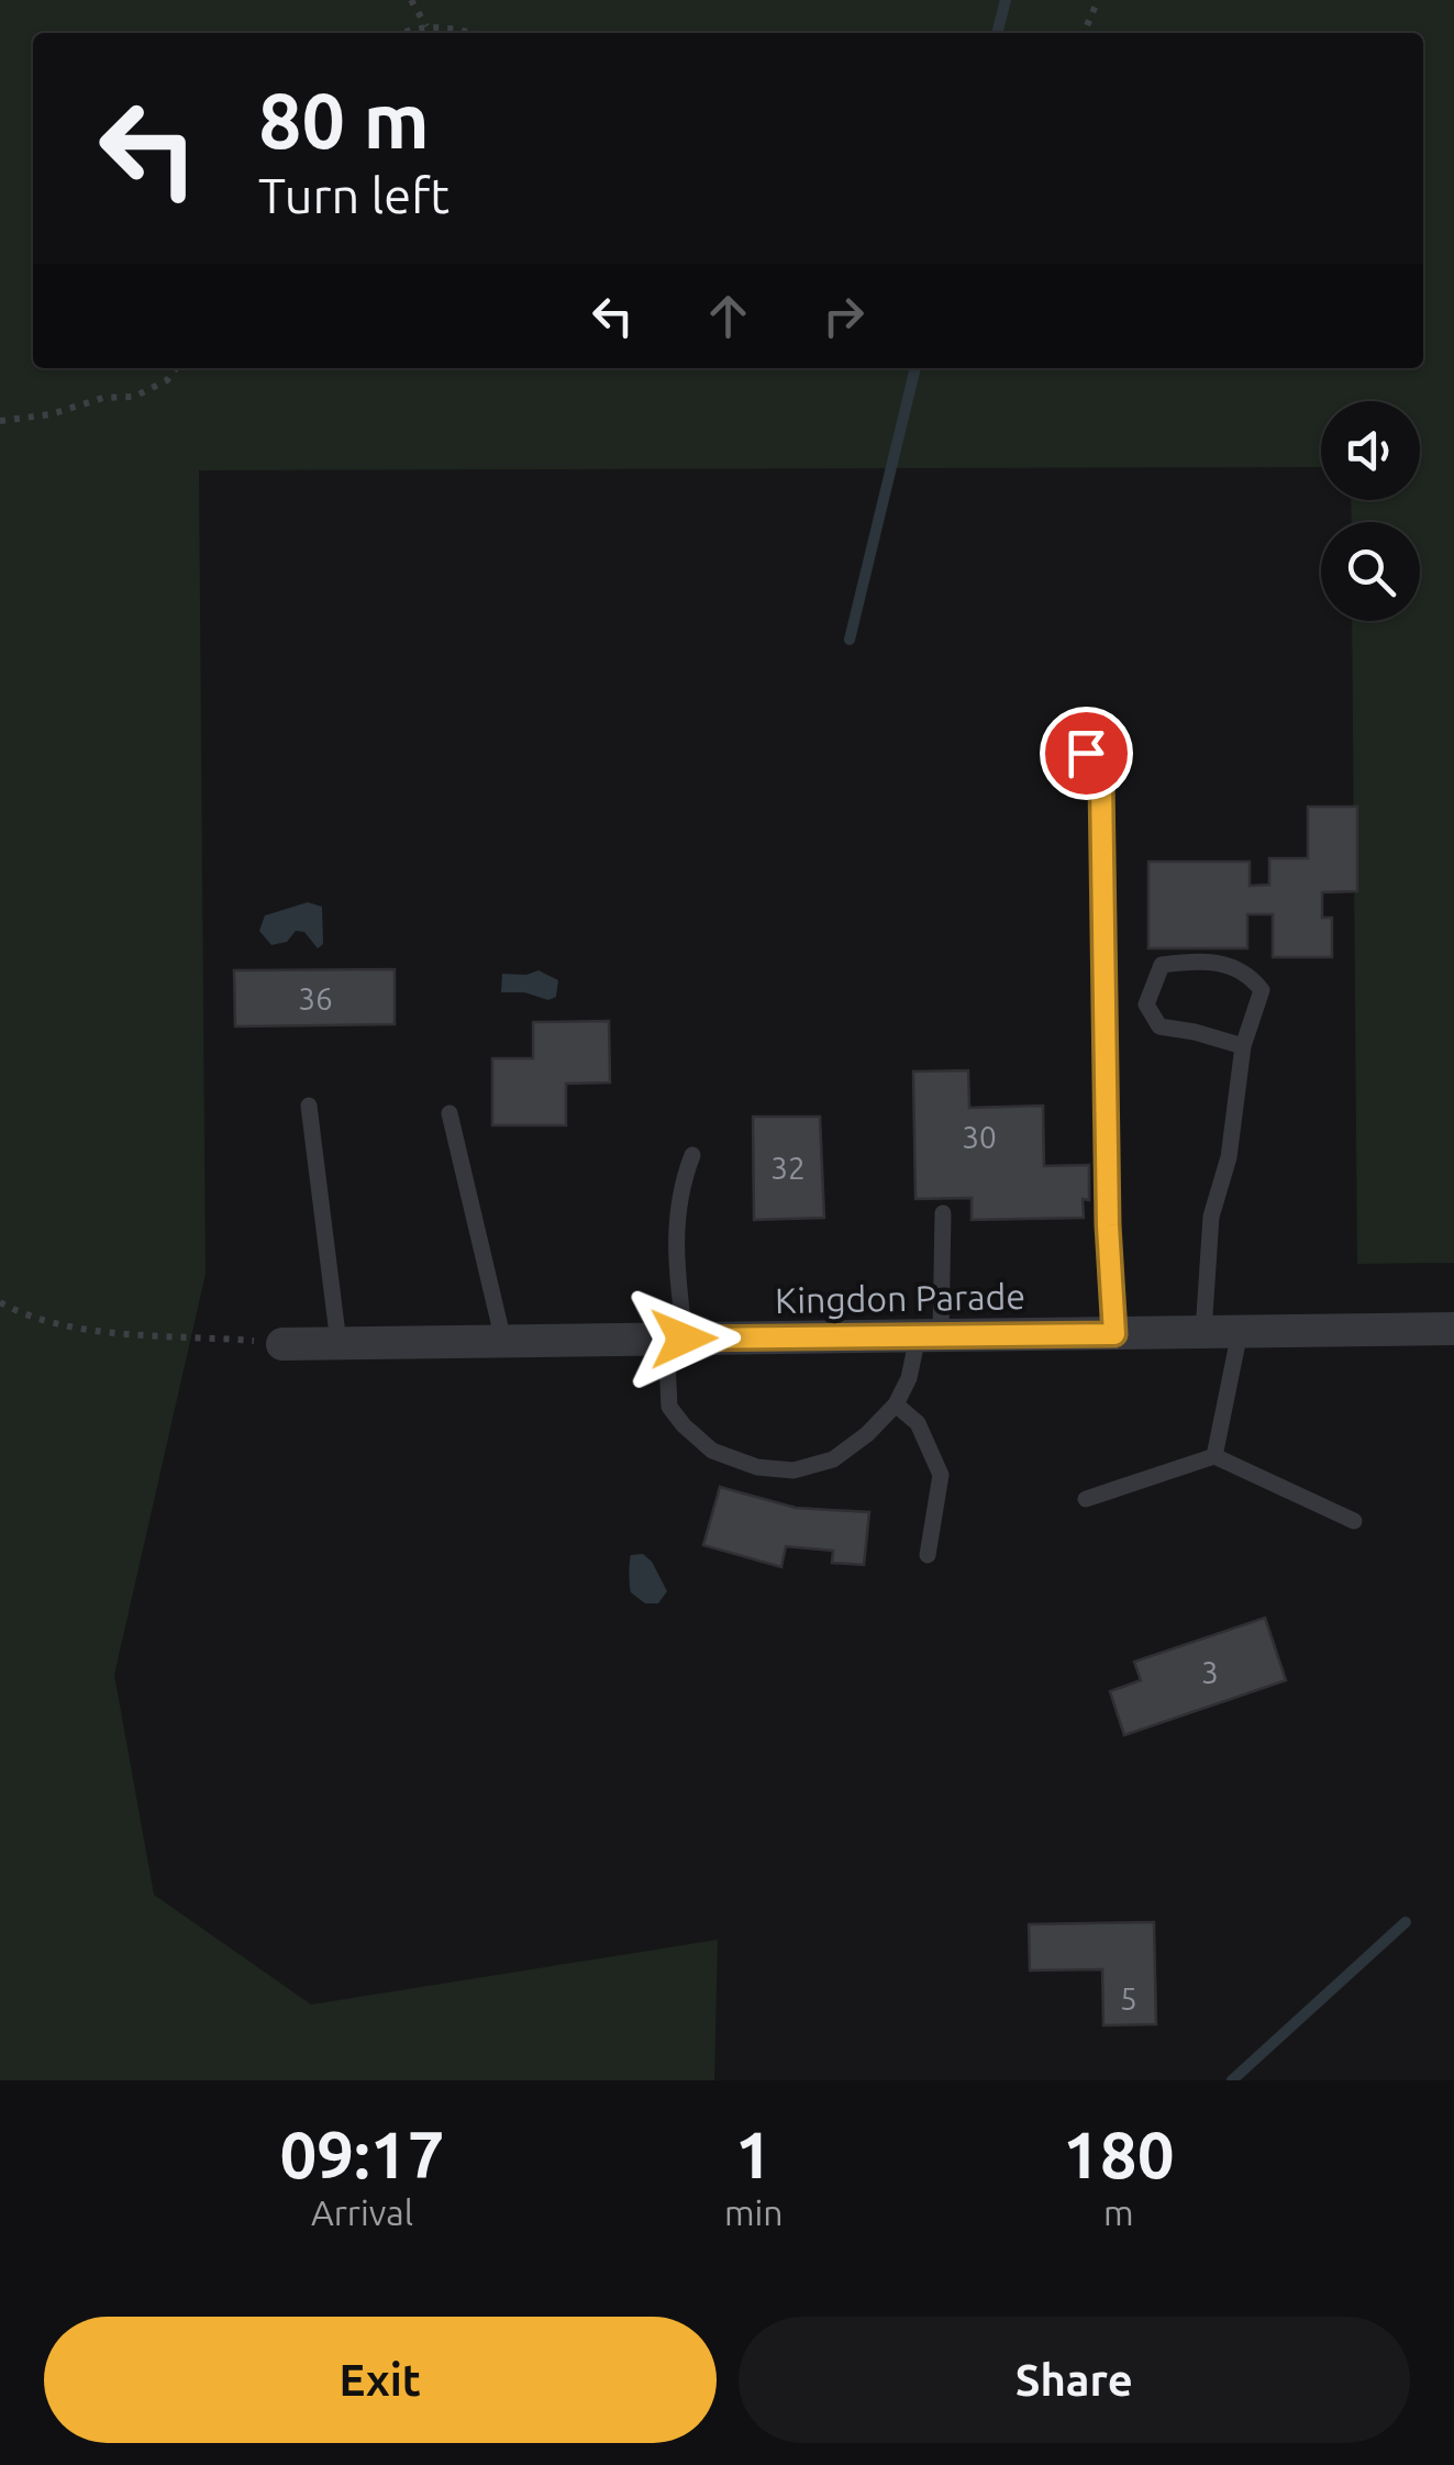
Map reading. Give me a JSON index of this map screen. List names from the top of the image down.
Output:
{
  "streets": {
    "street": ["Kingdon Parade"]
  },
  "house_numbers": [
    "36",
    "30",
    "32",
    "3",
    "5"
  ],
  "page": {
    "turn": ["80 m", "Turn left"],
    "eta": [
      "09:17",
      "Arrival",
      "1",
      "min",
      "180",
      "m"
    ],
    "buttons": ["Exit", "Share"]
  }
}
